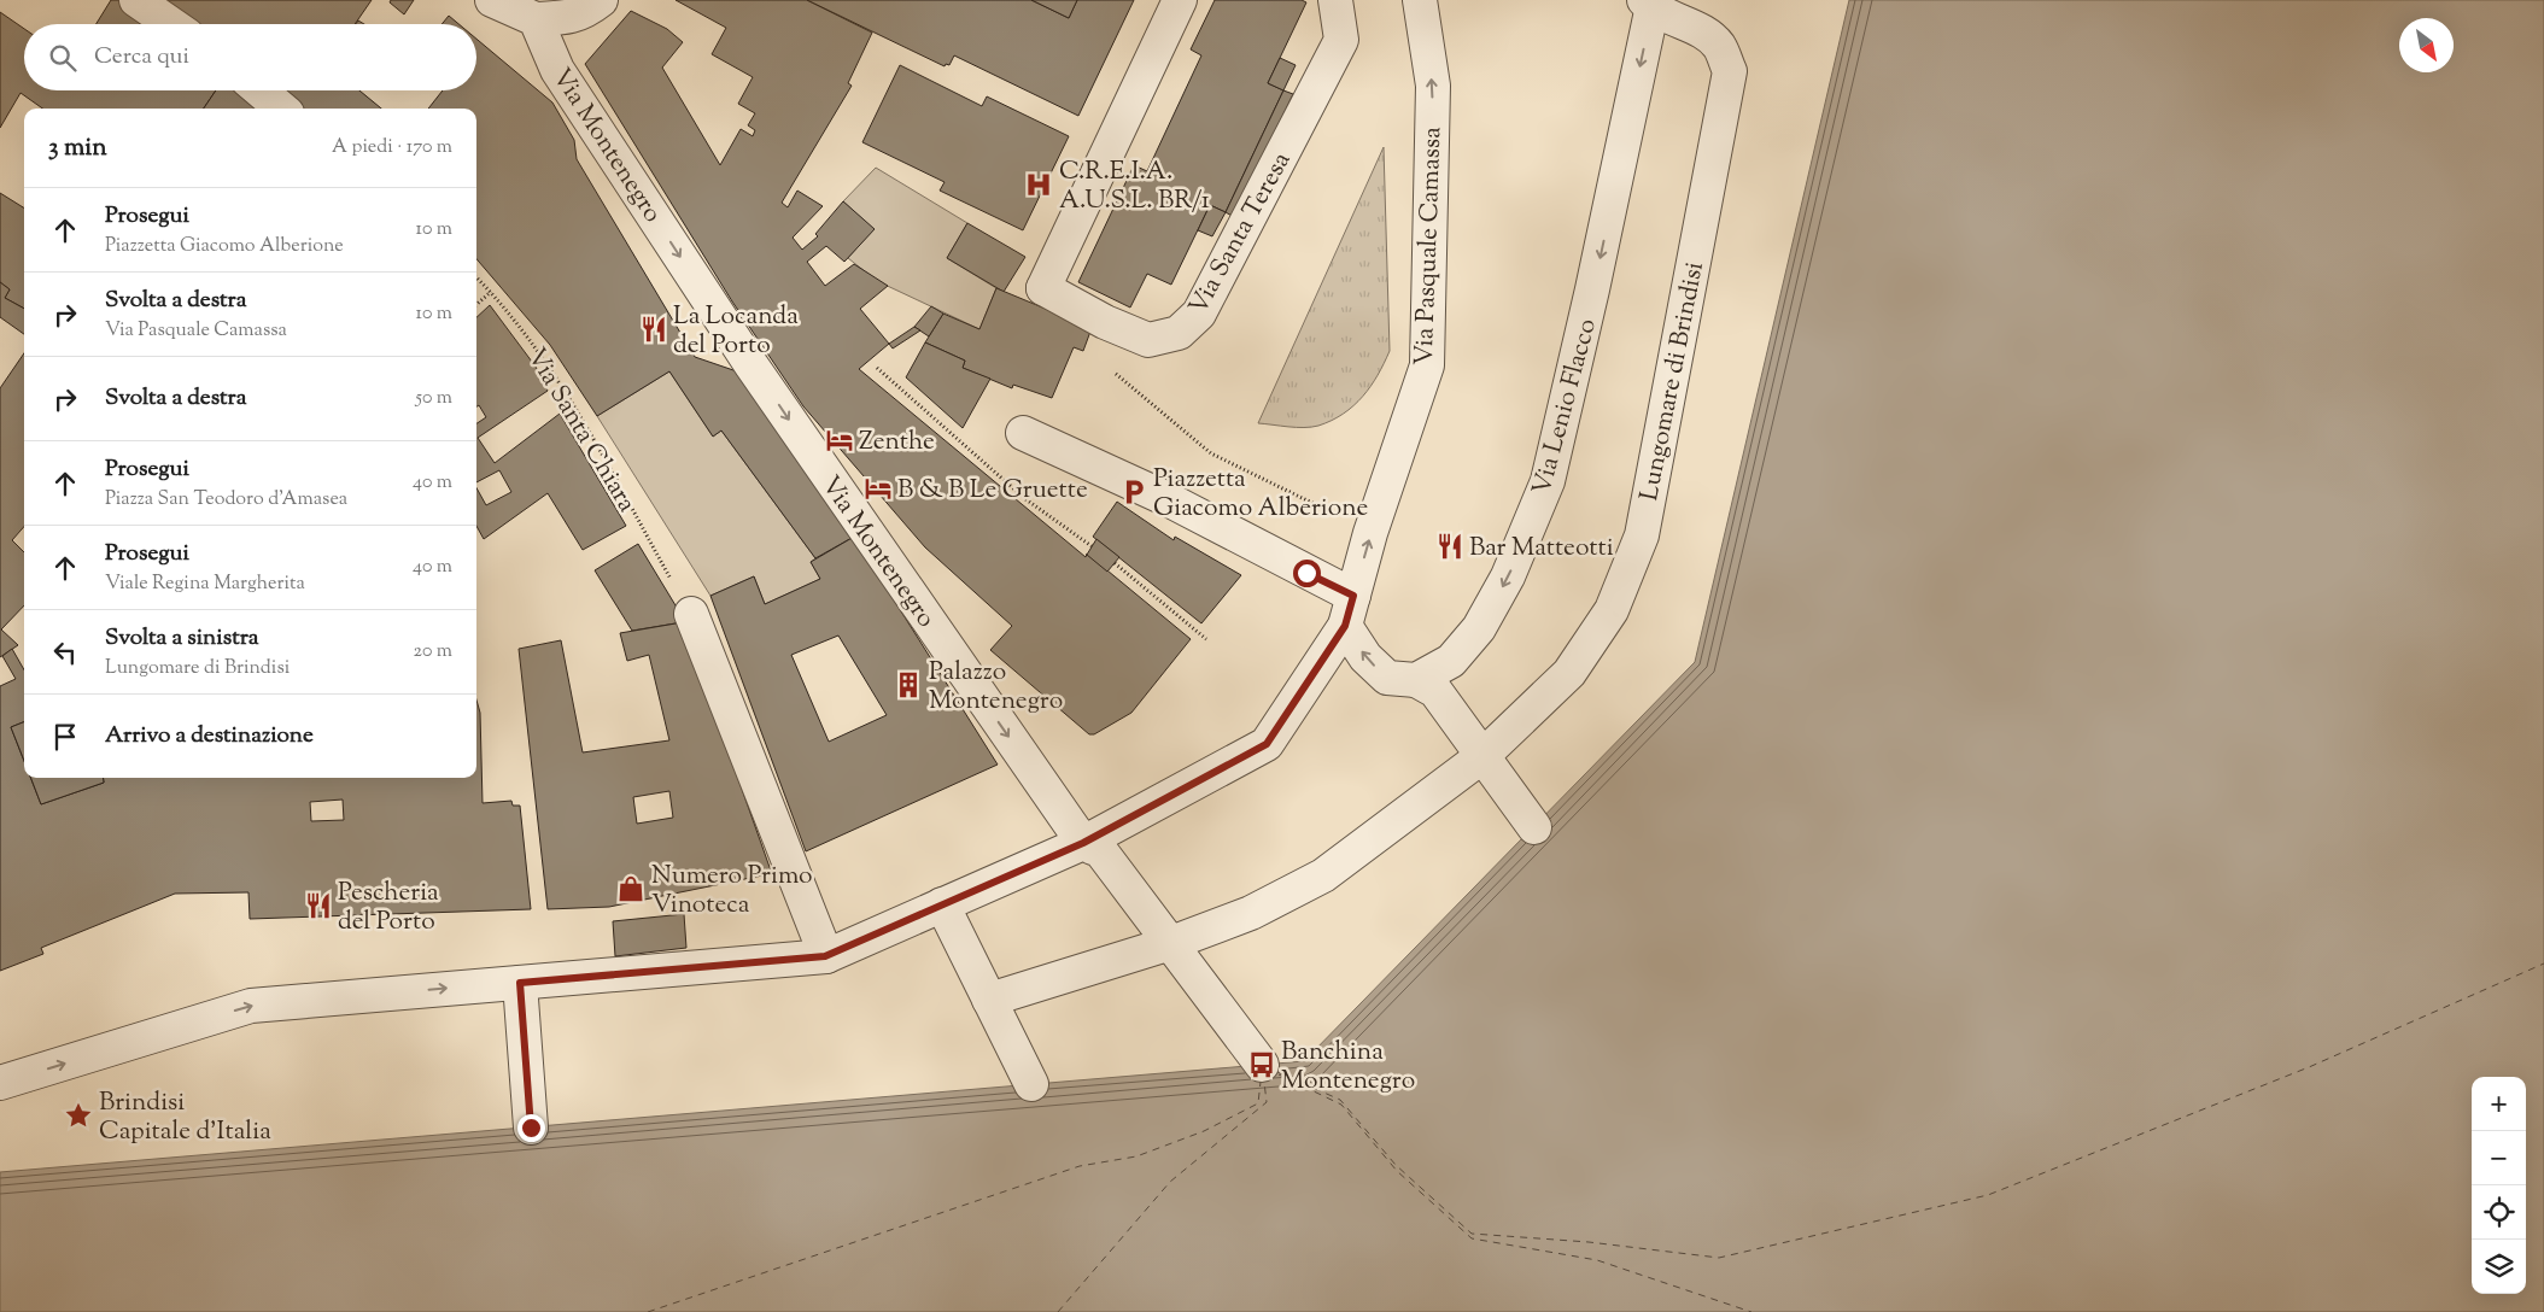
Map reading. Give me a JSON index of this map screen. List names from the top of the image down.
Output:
{
  "streets": {
    "street": [
      "Via Montenegro",
      "Via Santa Teresa",
      "Via Pasquale Camassa",
      "Lungomare di Brindisi",
      "Via Lenio Flacco"
    ],
    "path": ["Via Santa Chiara"]
  },
  "crossings": [
    ["Via Montenegro", "Via Pasquale Camassa"],
    ["Lungomare di Brindisi", "Via Lenio Flacco"]
  ],
  "one_way": ["Via Lenio Flacco"],
  "places": {
    "hospital": ["C.R.E.I.A. A.U.S.L. BR/1"],
    "restaurant": ["La Locanda del Porto", "Bar Matteotti", "Pescheria del Porto"],
    "hotel": ["Zenthe", "B & B Le Gruette"],
    "parking": ["Piazzetta Giacomo Alberione"],
    "building": ["Palazzo Montenegro"],
    "shop": ["Numero Primo Vinoteca"],
    "bus stop": ["Banchina Montenegro"],
    "place": ["Brindisi Capitale d'Italia"]
  },
  "north": "bottom right",
  "page": {
    "search": "Cerca qui",
    "heading": ["3 min", "A piedi · 170 m"],
    "list": [
      ["Prosegui", "Piazzetta Giacomo Alberione", "10 m"],
      ["Svolta a destra", "Via Pasquale Camassa", "10 m"],
      ["Svolta a destra", "50 m"],
      ["Prosegui", "Piazza San Teodoro d'Amasea", "40 m"],
      ["Prosegui", "Viale Regina Margherita", "40 m"],
      ["Svolta a sinistra", "Lungomare di Brindisi", "20 m"],
      "Arrivo a destinazione"
    ],
    "map_buttons": ["+", "−"]
  }
}
